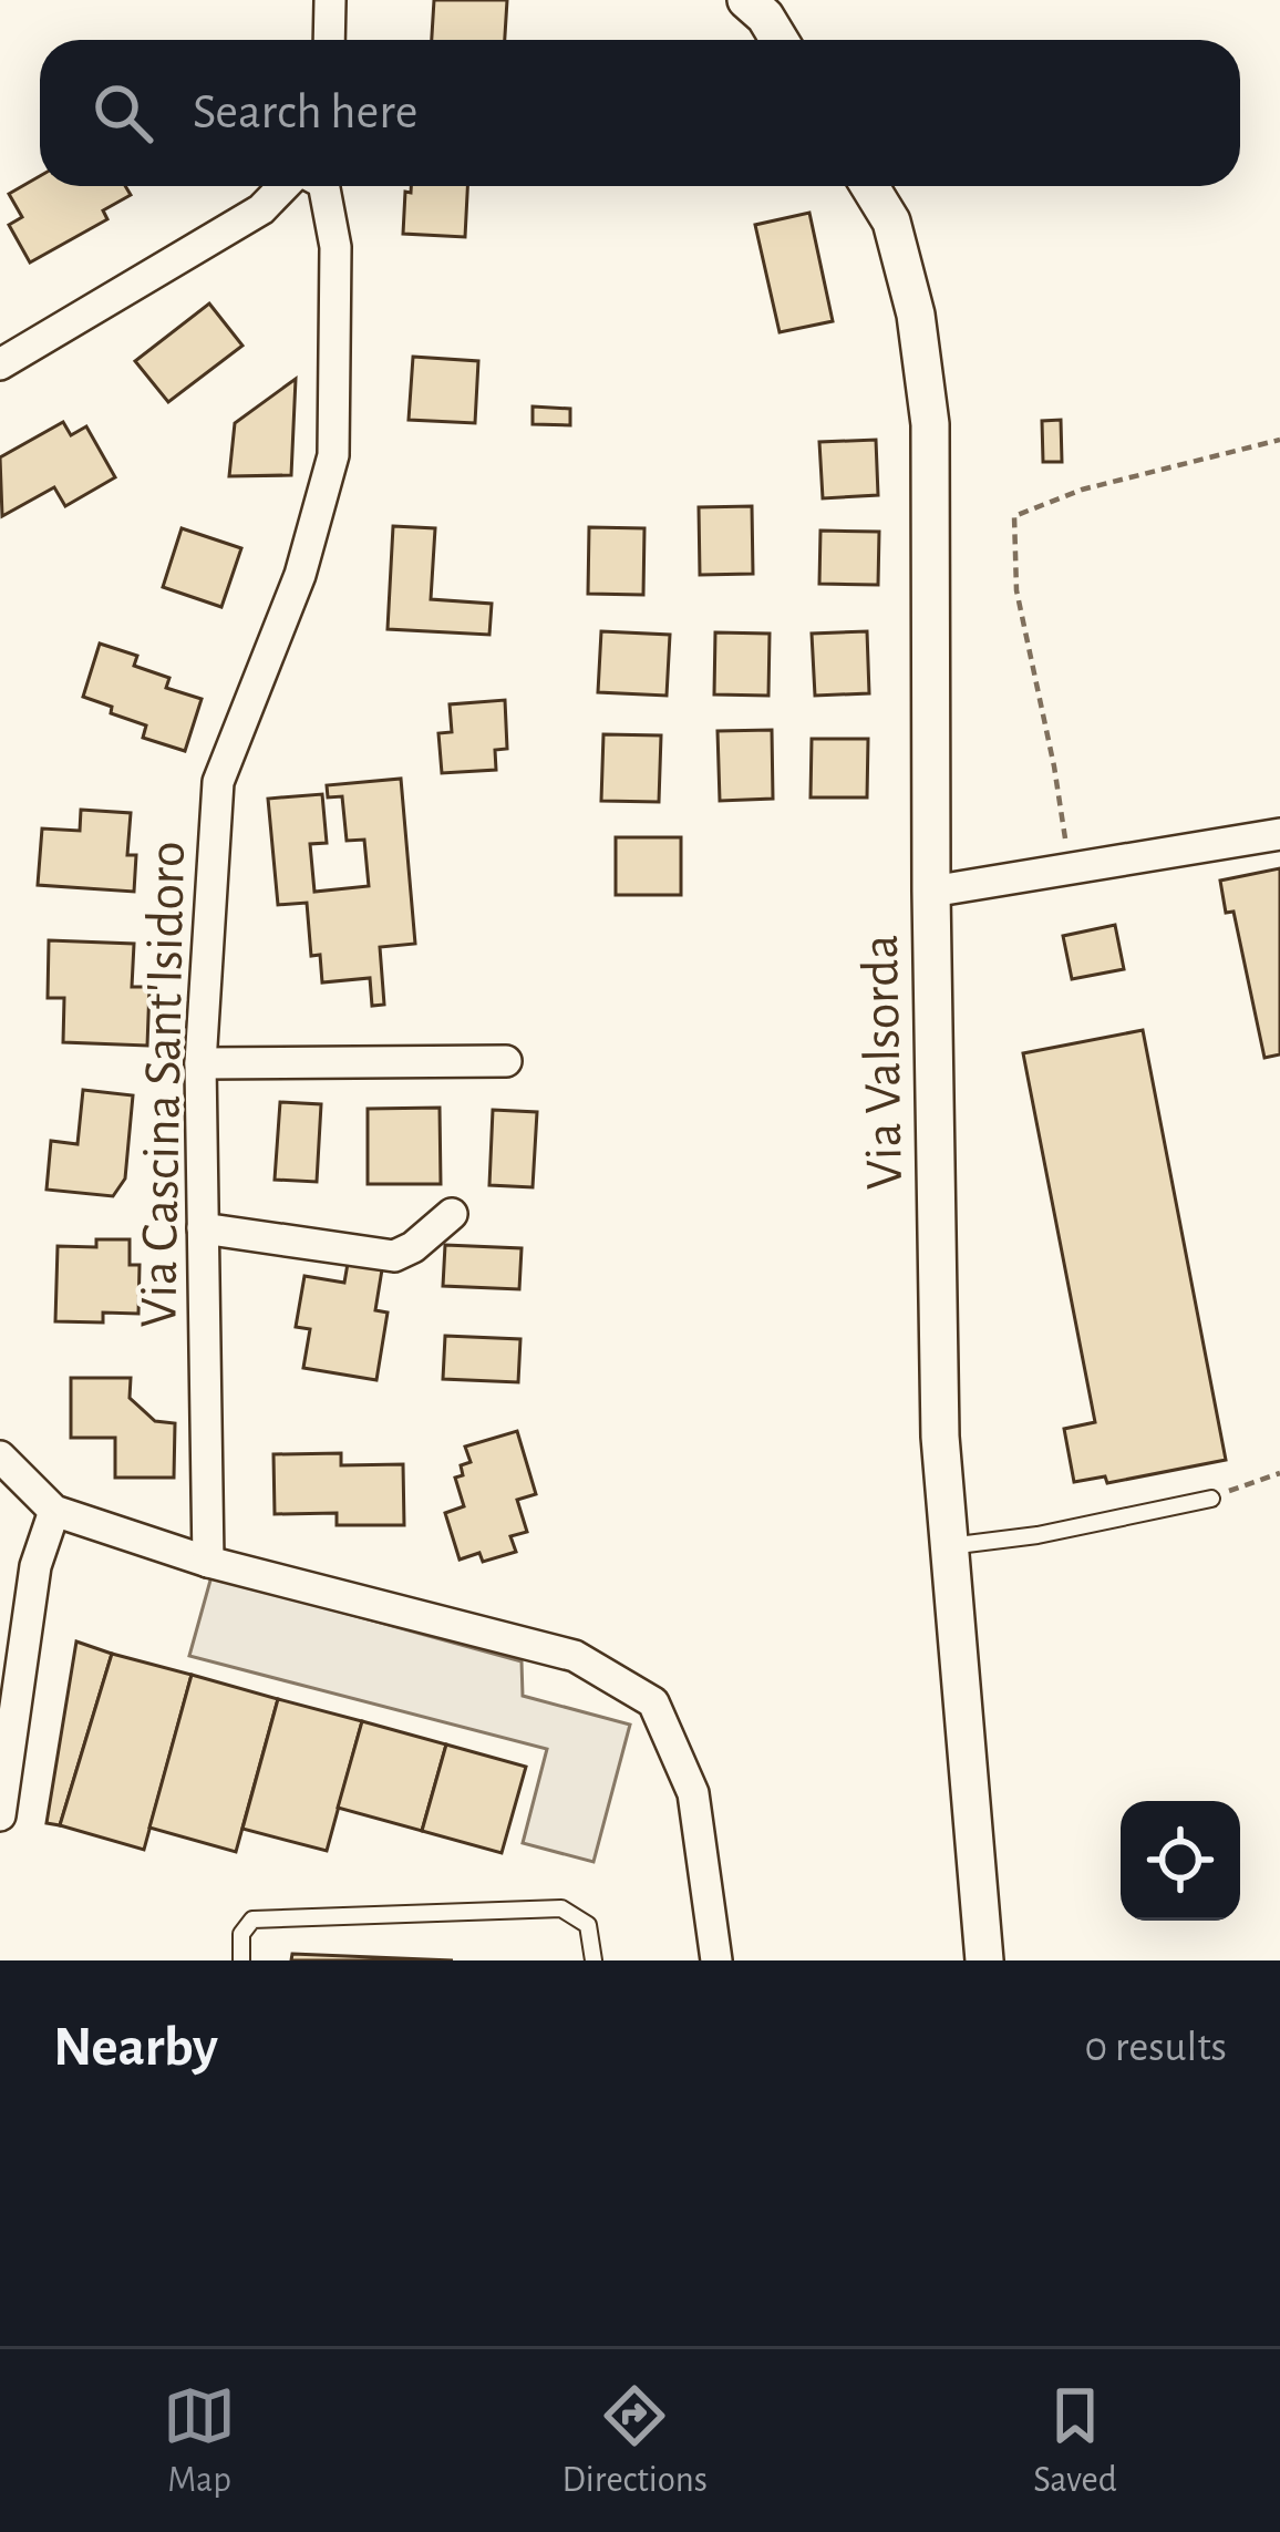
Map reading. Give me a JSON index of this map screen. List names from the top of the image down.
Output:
{
  "streets": {
    "street": ["Via Valsorda", "Via Cascina Sant'Isidoro"]
  },
  "page": {
    "search": "Search here",
    "heading": ["Nearby", "0 results"],
    "nav": ["Map", "Directions", "Saved"]
  }
}
